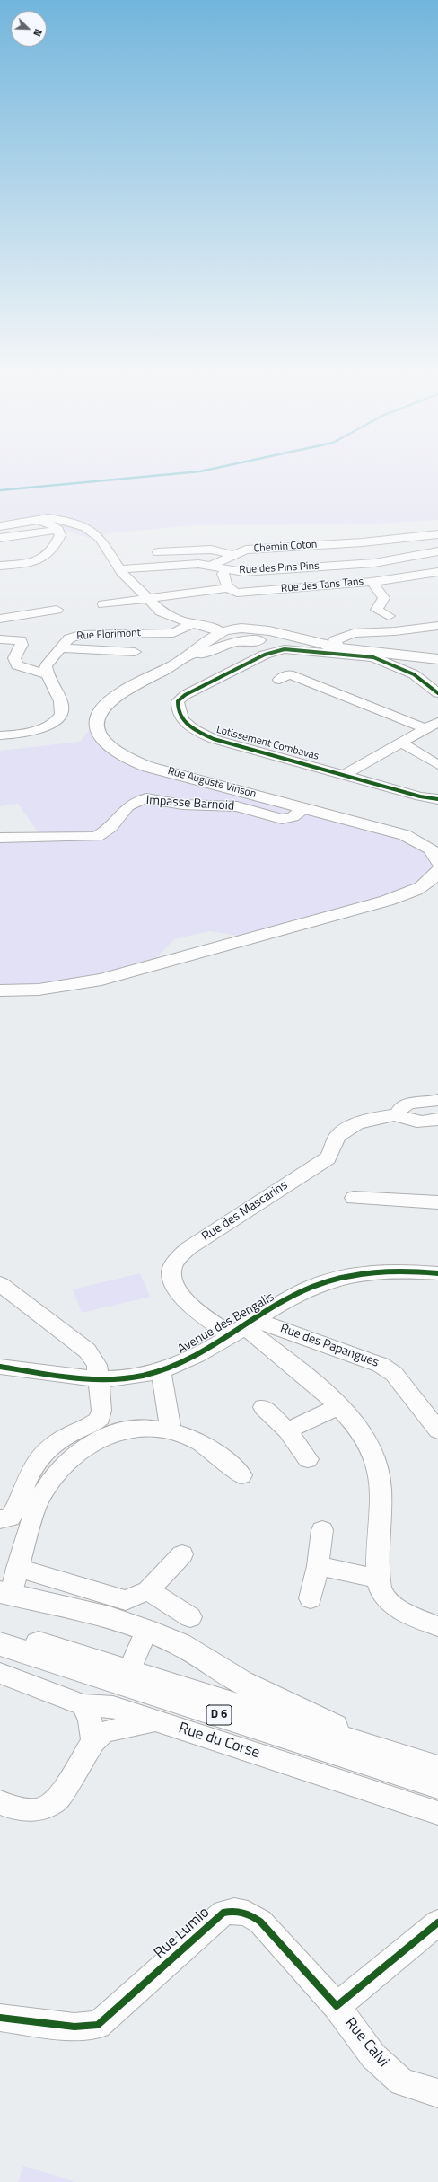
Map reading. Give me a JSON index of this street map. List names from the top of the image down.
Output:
{
  "streets": {
    "main road": ["Rue Auguste Vinson", "D 6"],
    "street": [
      "Chemin Coton",
      "Rue des Pins Pins",
      "Rue des Tans Tans",
      "Rue Florimont",
      "Lotissement Combavas",
      "Impasse Barnoid",
      "Rue des Mascarins",
      "Avenue des Bengalis",
      "Rue des Papangues",
      "Rue du Corse",
      "Rue Lumio",
      "Rue Calvi"
    ]
  },
  "crossings": [
    ["Chemin Coton", "Rue des Pins Pins"],
    ["Lotissement Combavas", "Rue Auguste Vinson"],
    ["Rue Auguste Vinson", "Impasse Barnoid"],
    ["Rue des Mascarins", "Avenue des Bengalis"],
    ["Rue des Mascarins", "Rue des Papangues"],
    ["Avenue des Bengalis", "Rue des Papangues"],
    ["Rue Lumio", "Rue Calvi"]
  ],
  "north": "bottom right"
}
